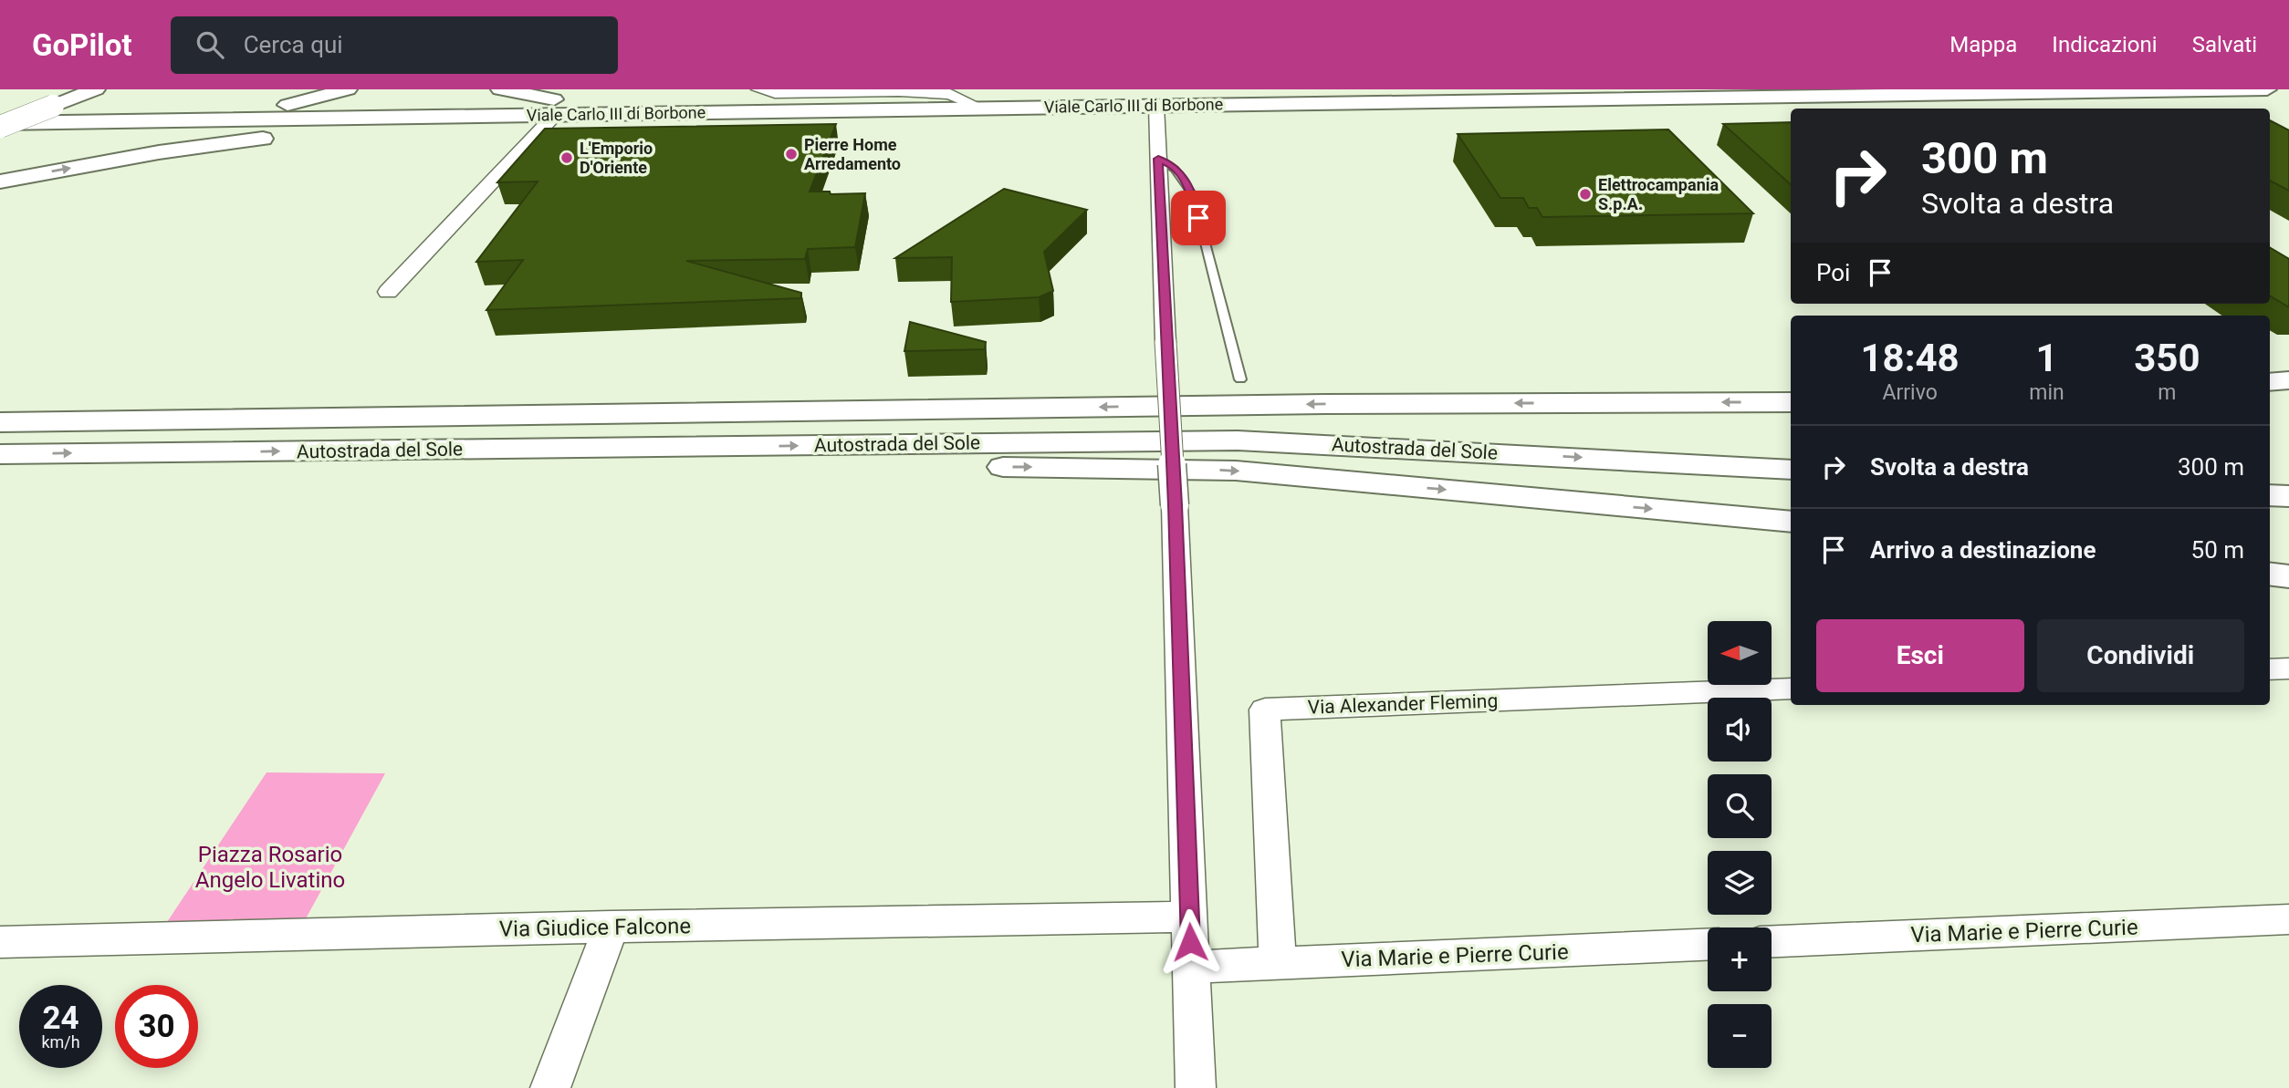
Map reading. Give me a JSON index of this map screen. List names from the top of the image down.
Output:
{
  "streets": {
    "main road": ["Viale Carlo III di Borbone", "Autostrada del Sole"],
    "street": ["Via Alexander Fleming", "Via Giudice Falcone", "Via Marie e Pierre Curie"]
  },
  "crossings": [
    ["Via Alexander Fleming", "Via Marie e Pierre Curie"]
  ],
  "parks": ["Piazza Rosario Angelo Livatino"],
  "places": ["Pierre Home Arredamento", "L'Emporio D'Oriente", "Elettrocampania S.p.A."],
  "north": "left",
  "page": {
    "header": "GoPilot",
    "search": "Cerca qui",
    "nav": ["Mappa", "Indicazioni", "Salvati"],
    "turn": ["300 m", "Svolta a destra"],
    "then": "Poi",
    "eta": [
      "18:48",
      "Arrivo",
      "1",
      "min",
      "350",
      "m"
    ],
    "list": [
      {
        "name": "Svolta a destra",
        "value": "300 m"
      },
      {
        "name": "Arrivo a destinazione",
        "value": "50 m"
      }
    ],
    "buttons": ["Esci", "Condividi"],
    "map_buttons": ["+", "−"],
    "speed": "24 km/h",
    "limit": "30"
  }
}
